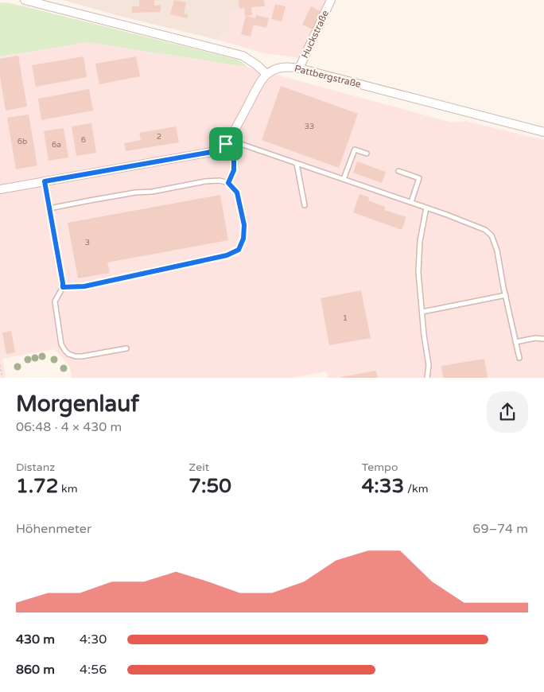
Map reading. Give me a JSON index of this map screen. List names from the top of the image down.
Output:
{
  "streets": {
    "street": ["Huckstraße", "Pattbergstraße"]
  },
  "crossings": [
    ["Huckstraße", "Pattbergstraße"]
  ],
  "house_numbers": [
    "33",
    "2",
    "6",
    "6b",
    "6a",
    "3",
    "1"
  ],
  "page": {
    "heading": ["Morgenlauf", "06:48 · 4 × 430 m"],
    "stats": [
      ["Distanz", "1.72 km"],
      ["Zeit", "7:50"],
      ["Tempo", "4:33 /km"]
    ],
    "chart": ["Höhenmeter", "69–74 m"],
    "list": [
      {
        "name": "430 m",
        "note": "4:30"
      },
      {
        "name": "860 m",
        "note": "4:56"
      }
    ]
  }
}
